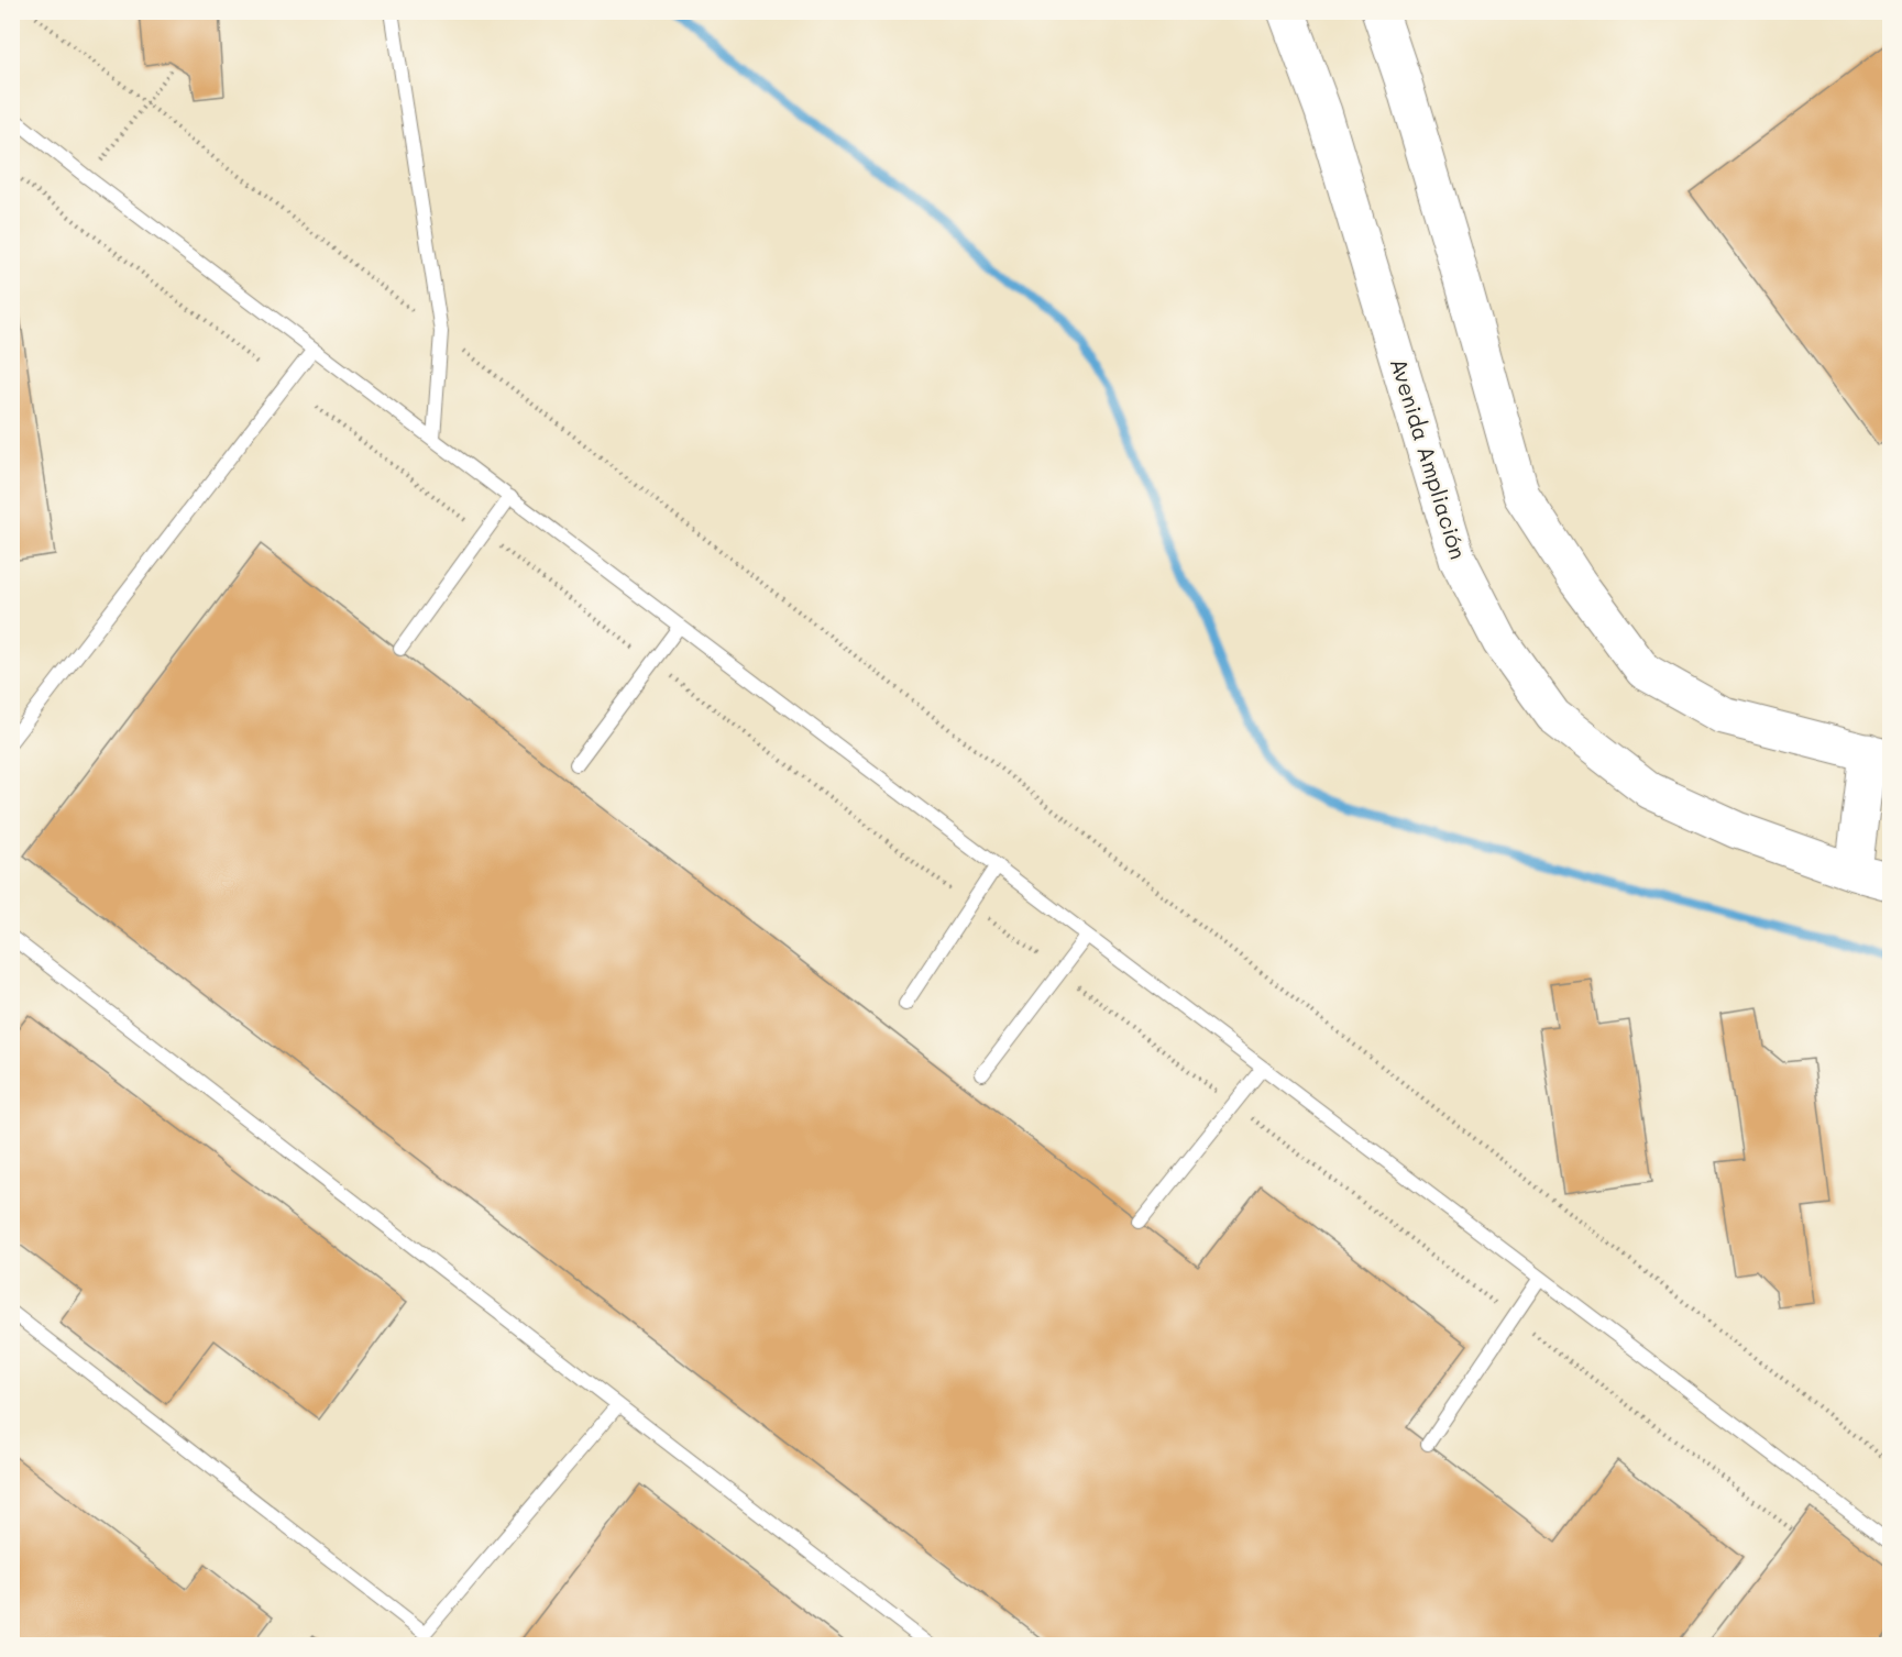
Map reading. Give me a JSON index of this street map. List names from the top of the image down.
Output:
{
  "streets": {
    "street": ["Avenida Ampliación"]
  }
}
